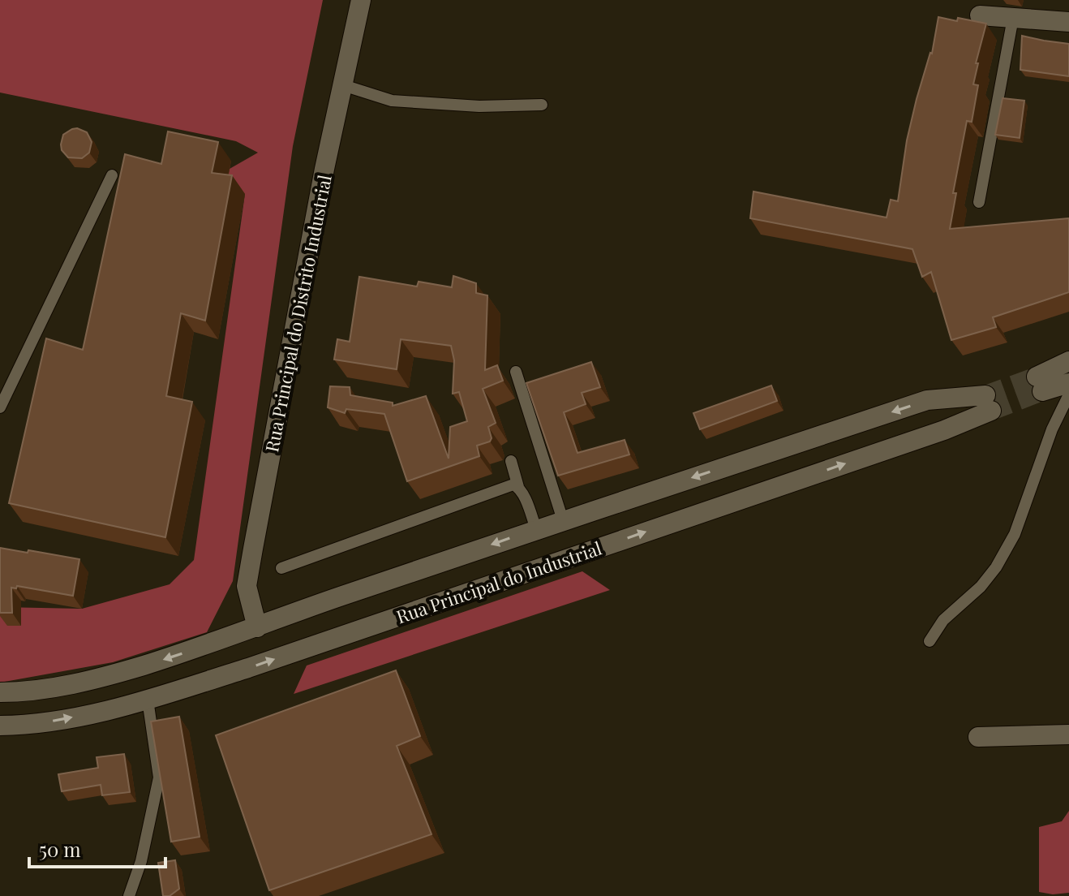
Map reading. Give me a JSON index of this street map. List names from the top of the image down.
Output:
{
  "streets": {
    "street": ["Rua Principal do Distrito Industrial", "Rua Principal do Industrial"]
  },
  "crossings": [
    ["Rua Principal do Distrito Industrial", "Rua Principal do Industrial"]
  ],
  "scale_bar": "50 m"
}
